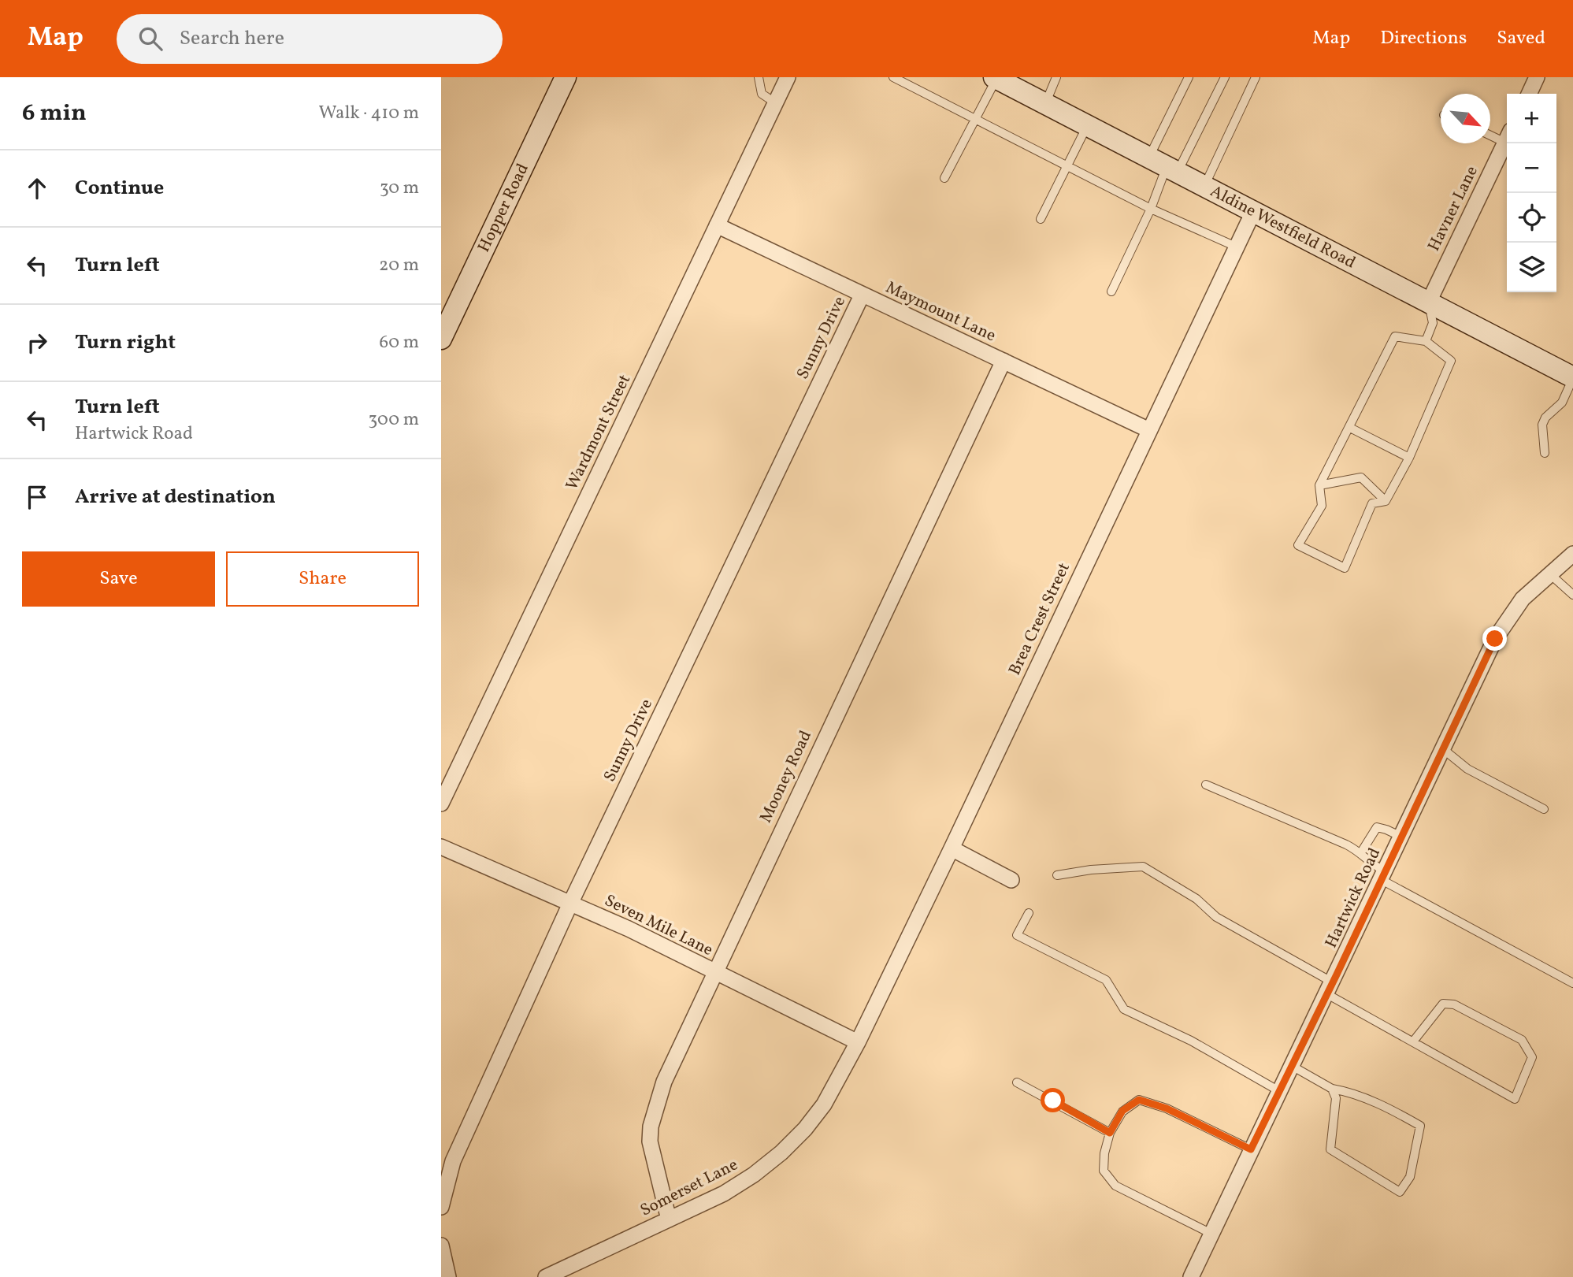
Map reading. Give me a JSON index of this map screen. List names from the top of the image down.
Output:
{
  "streets": {
    "main road": ["Hopper Road", "Aldine Westfield Road"],
    "street": [
      "Havner Lane",
      "Maymount Lane",
      "Sunny Drive",
      "Wardmont Street",
      "Brea Crest Street",
      "Mooney Road",
      "Hartwick Road",
      "Seven Mile Lane",
      "Somerset Lane"
    ]
  },
  "crossings": [
    ["Havner Lane", "Aldine Westfield Road"],
    ["Aldine Westfield Road", "Brea Crest Street"],
    ["Maymount Lane", "Sunny Drive"],
    ["Maymount Lane", "Wardmont Street"],
    ["Maymount Lane", "Brea Crest Street"],
    ["Maymount Lane", "Mooney Road"],
    ["Sunny Drive", "Seven Mile Lane"],
    ["Brea Crest Street", "Seven Mile Lane"],
    ["Brea Crest Street", "Somerset Lane"],
    ["Mooney Road", "Seven Mile Lane"],
    ["Mooney Road", "Somerset Lane"],
    ["Seven Mile Lane", "Somerset Lane"]
  ],
  "north": "bottom right",
  "page": {
    "header": "Map",
    "search": "Search here",
    "nav": ["Map", "Directions", "Saved"],
    "heading": ["6 min", "Walk · 410 m"],
    "map_buttons": ["+", "−"],
    "list": [
      ["Continue", "30 m"],
      ["Turn left", "20 m"],
      ["Turn right", "60 m"],
      ["Turn left", "Hartwick Road", "300 m"],
      "Arrive at destination"
    ],
    "buttons": ["Save", "Share"]
  }
}
